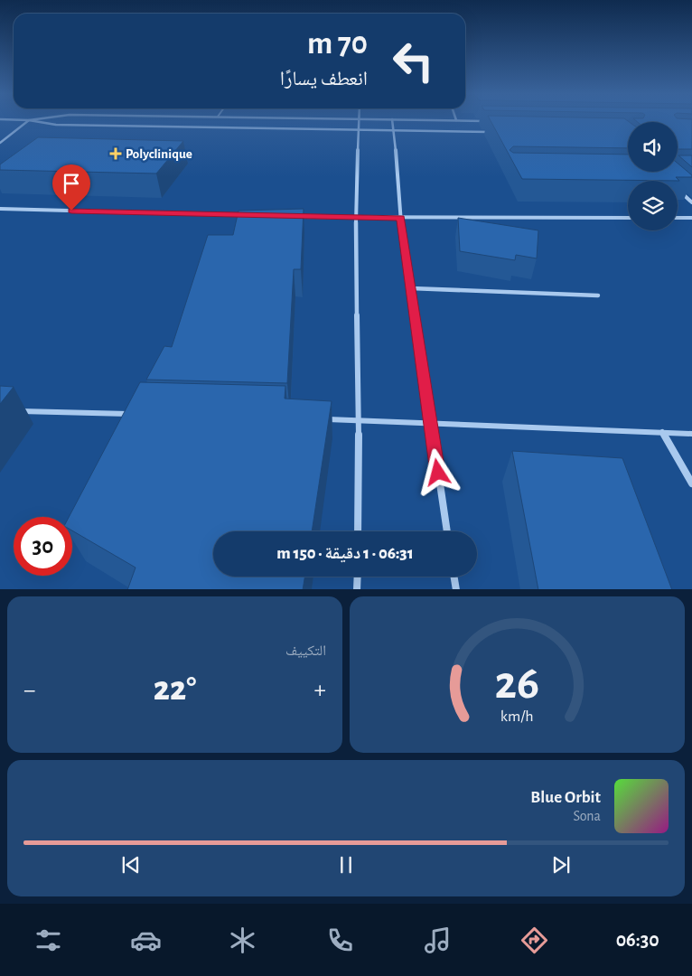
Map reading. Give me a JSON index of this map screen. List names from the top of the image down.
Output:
{
  "places": {
    "health": ["Polyclinique"]
  },
  "page": {
    "turn": ["70 m", "انعطف يسارًا"],
    "limit": "30",
    "trip": "06:31 · 1 دقيقة · 150 m",
    "tile": "التكييف",
    "heat": ["−", "22°", "+"],
    "song": ["Blue Orbit", "Sona"],
    "tabs": "06:30",
    "gauge": ["26", "km/h"]
  }
}
